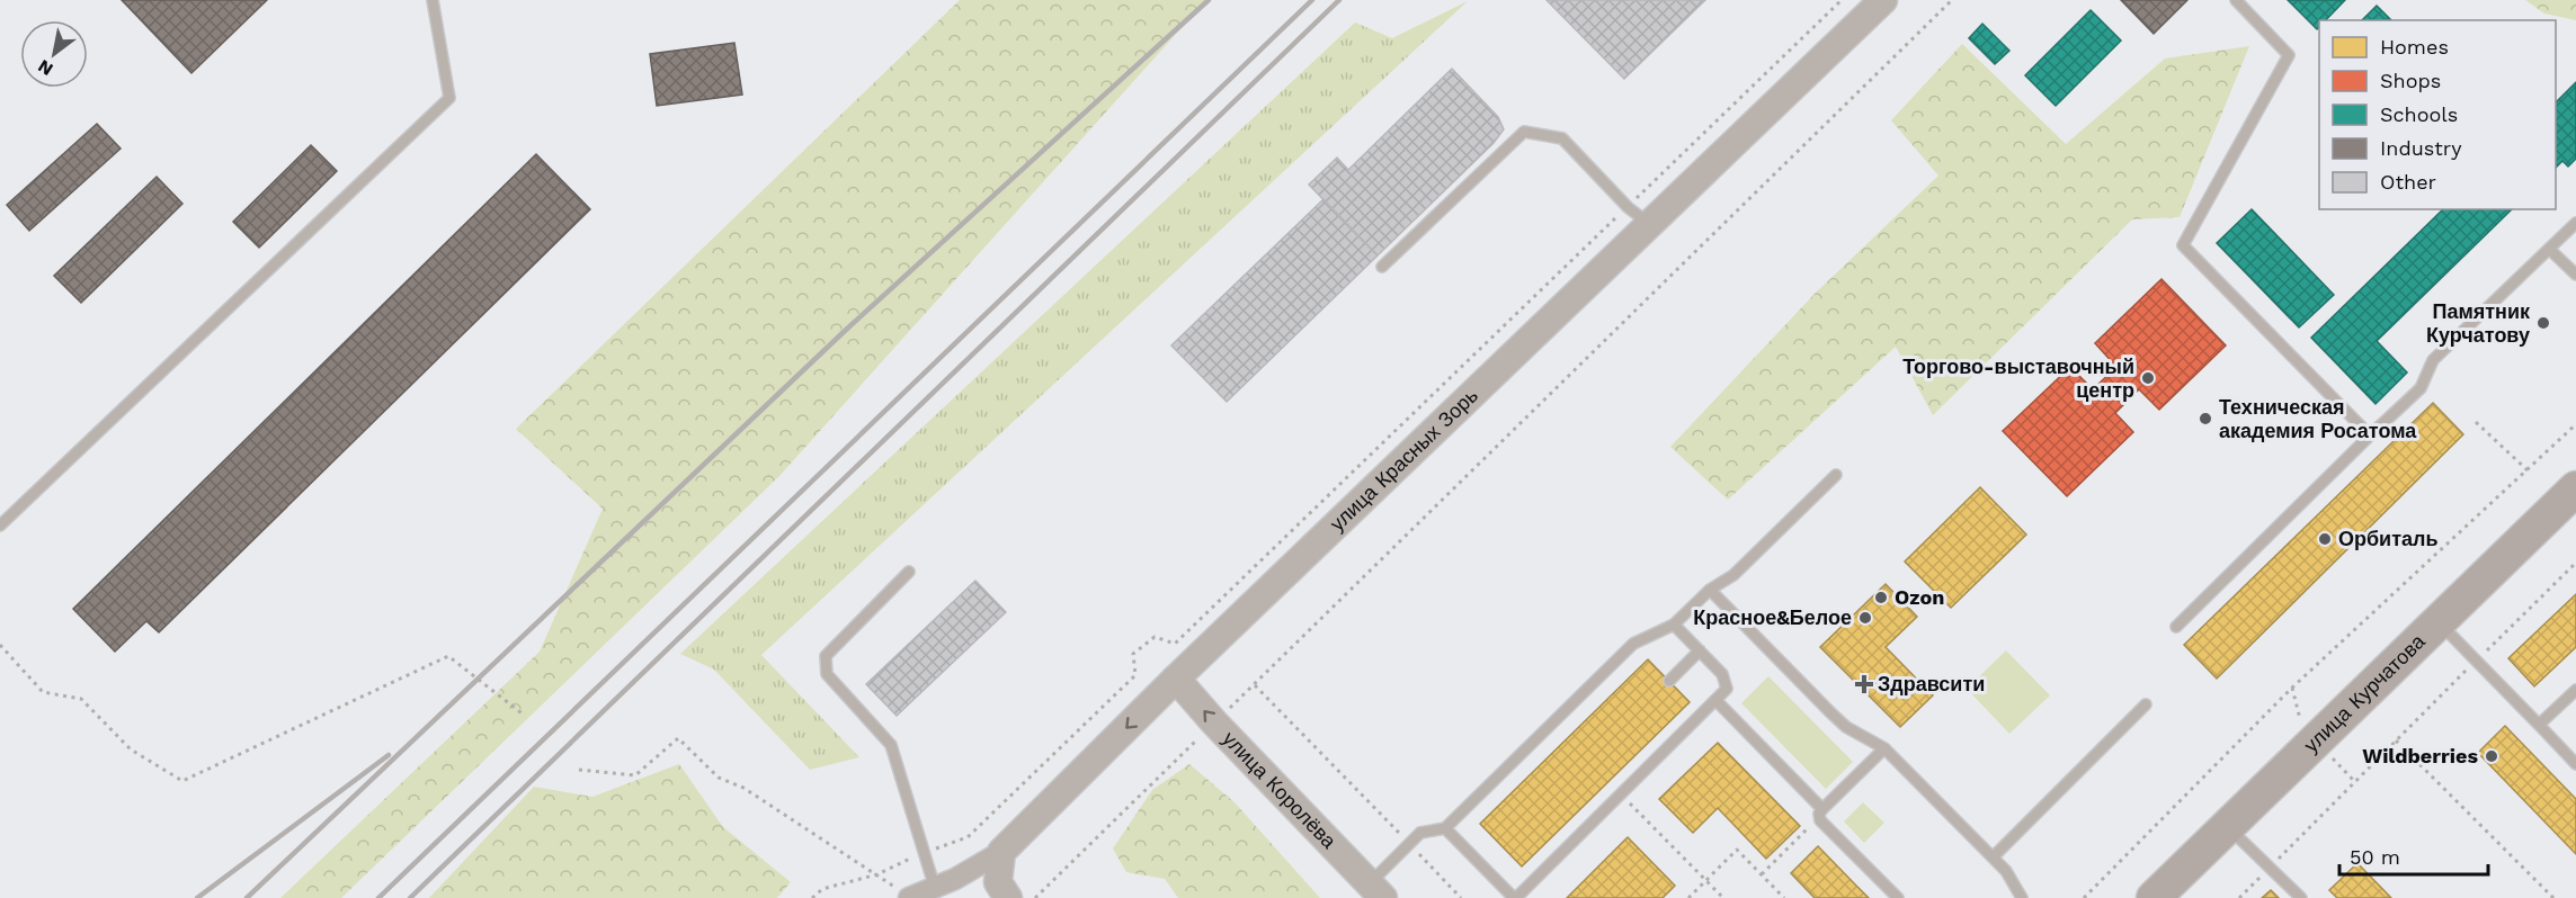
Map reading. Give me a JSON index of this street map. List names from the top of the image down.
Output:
{
  "streets": {
    "main road": ["улица Курчатова"],
    "street": ["улица Красных Зорь", "улица Королёва"]
  },
  "crossings": [
    ["улица Красных Зорь", "улица Королёва"]
  ],
  "places": {
    "other": [
      "Памятник Курчатову",
      "Торгово-выставочный центр",
      "Техническая академия Росатома",
      "Орбиталь",
      "Ozon",
      "Красное&Белое",
      "Wildberries"
    ],
    "health": ["Здравсити"]
  },
  "legend": [
    "Homes",
    "Shops",
    "Schools",
    "Industry",
    "Other"
  ],
  "scale_bar": "50 m",
  "north": "bottom left"
}
